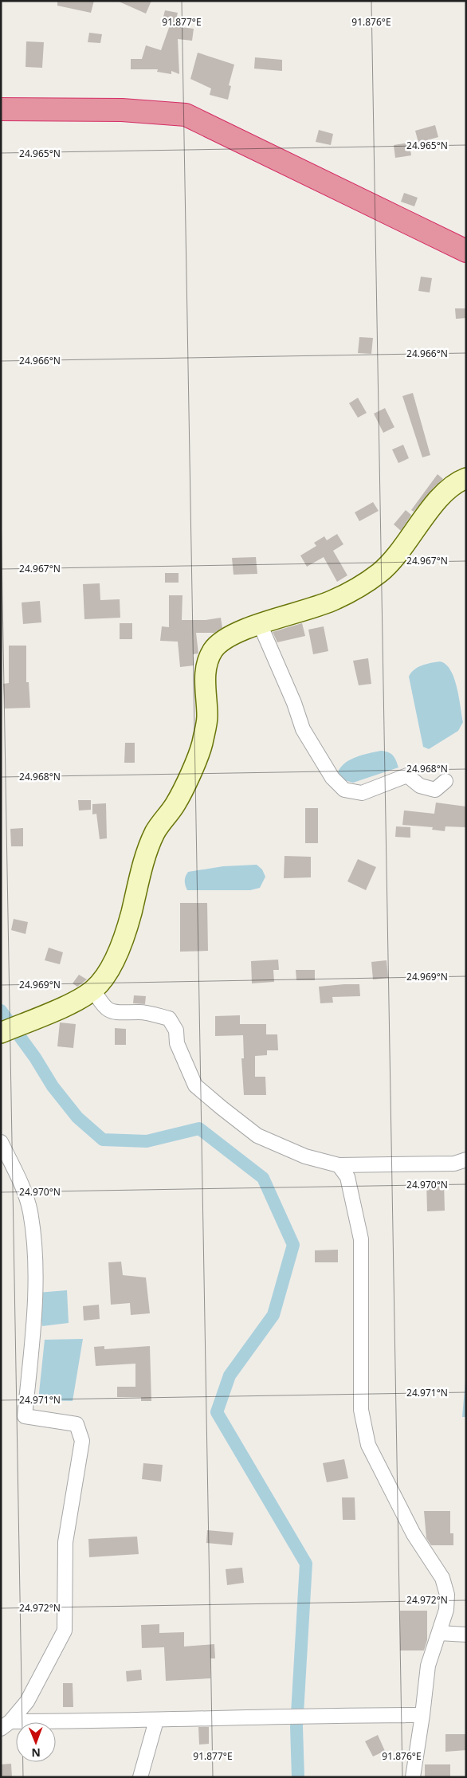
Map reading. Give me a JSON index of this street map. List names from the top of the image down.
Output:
{
  "north": "bottom",
  "coordinates": [
    "91.877°E",
    "91.876°E",
    "24.965°N",
    "24.966°N",
    "24.967°N",
    "24.968°N",
    "24.969°N",
    "24.970°N",
    "24.971°N",
    "24.972°N"
  ]
}
